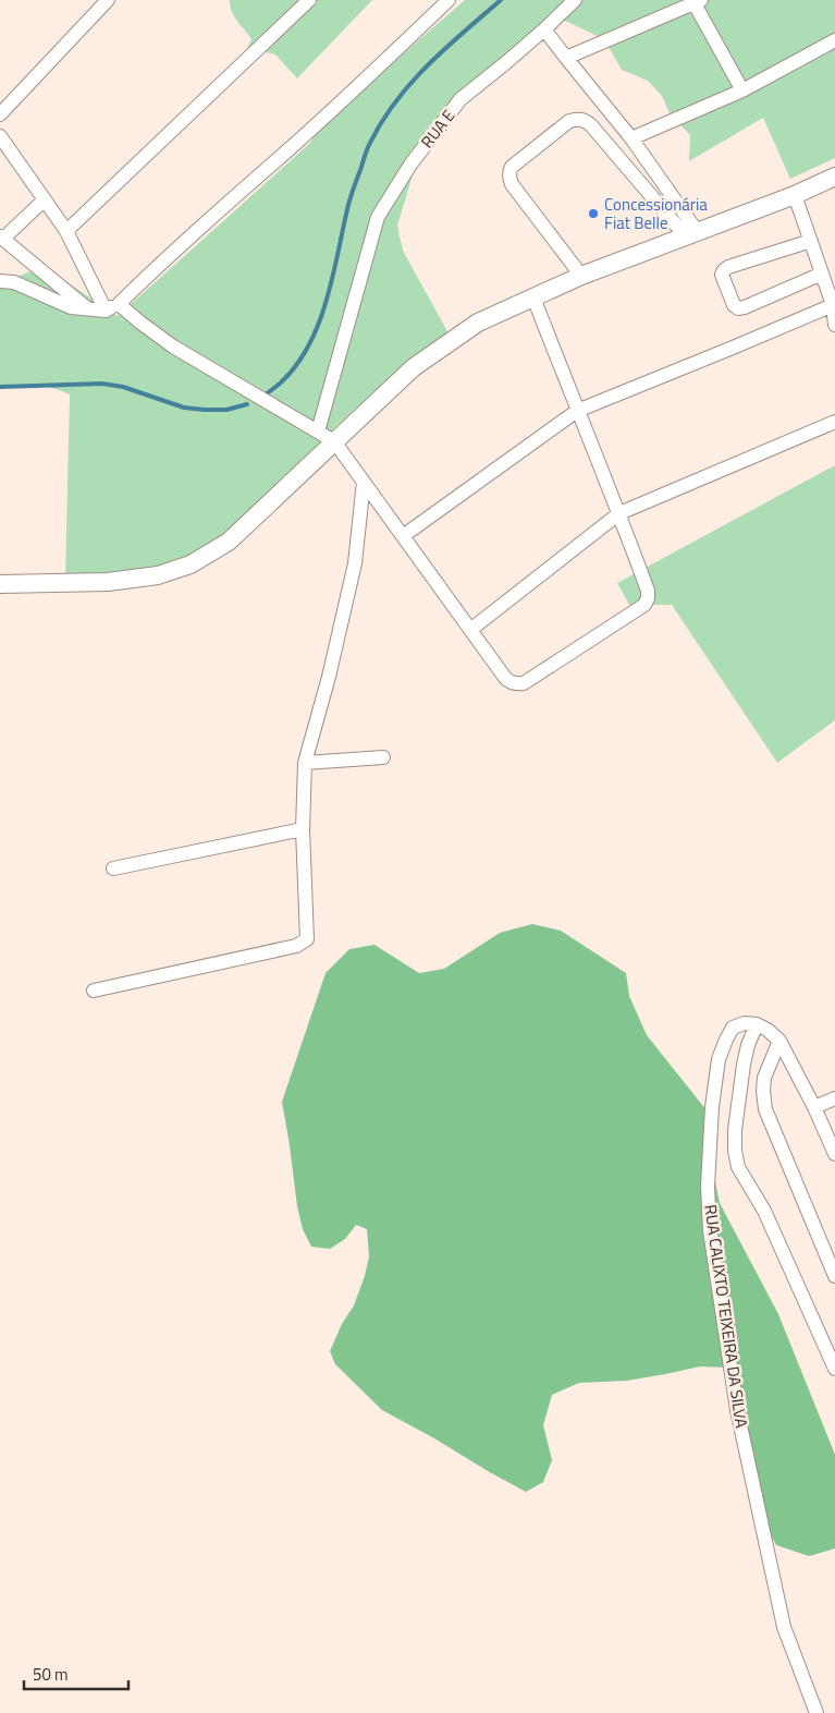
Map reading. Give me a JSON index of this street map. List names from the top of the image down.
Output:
{
  "streets": {
    "street": ["RUA E", "RUA CALIXTO TEIXEIRA DA SILVA"]
  },
  "places": ["Concessionária Fiat Belle"],
  "scale_bar": "50 m"
}
